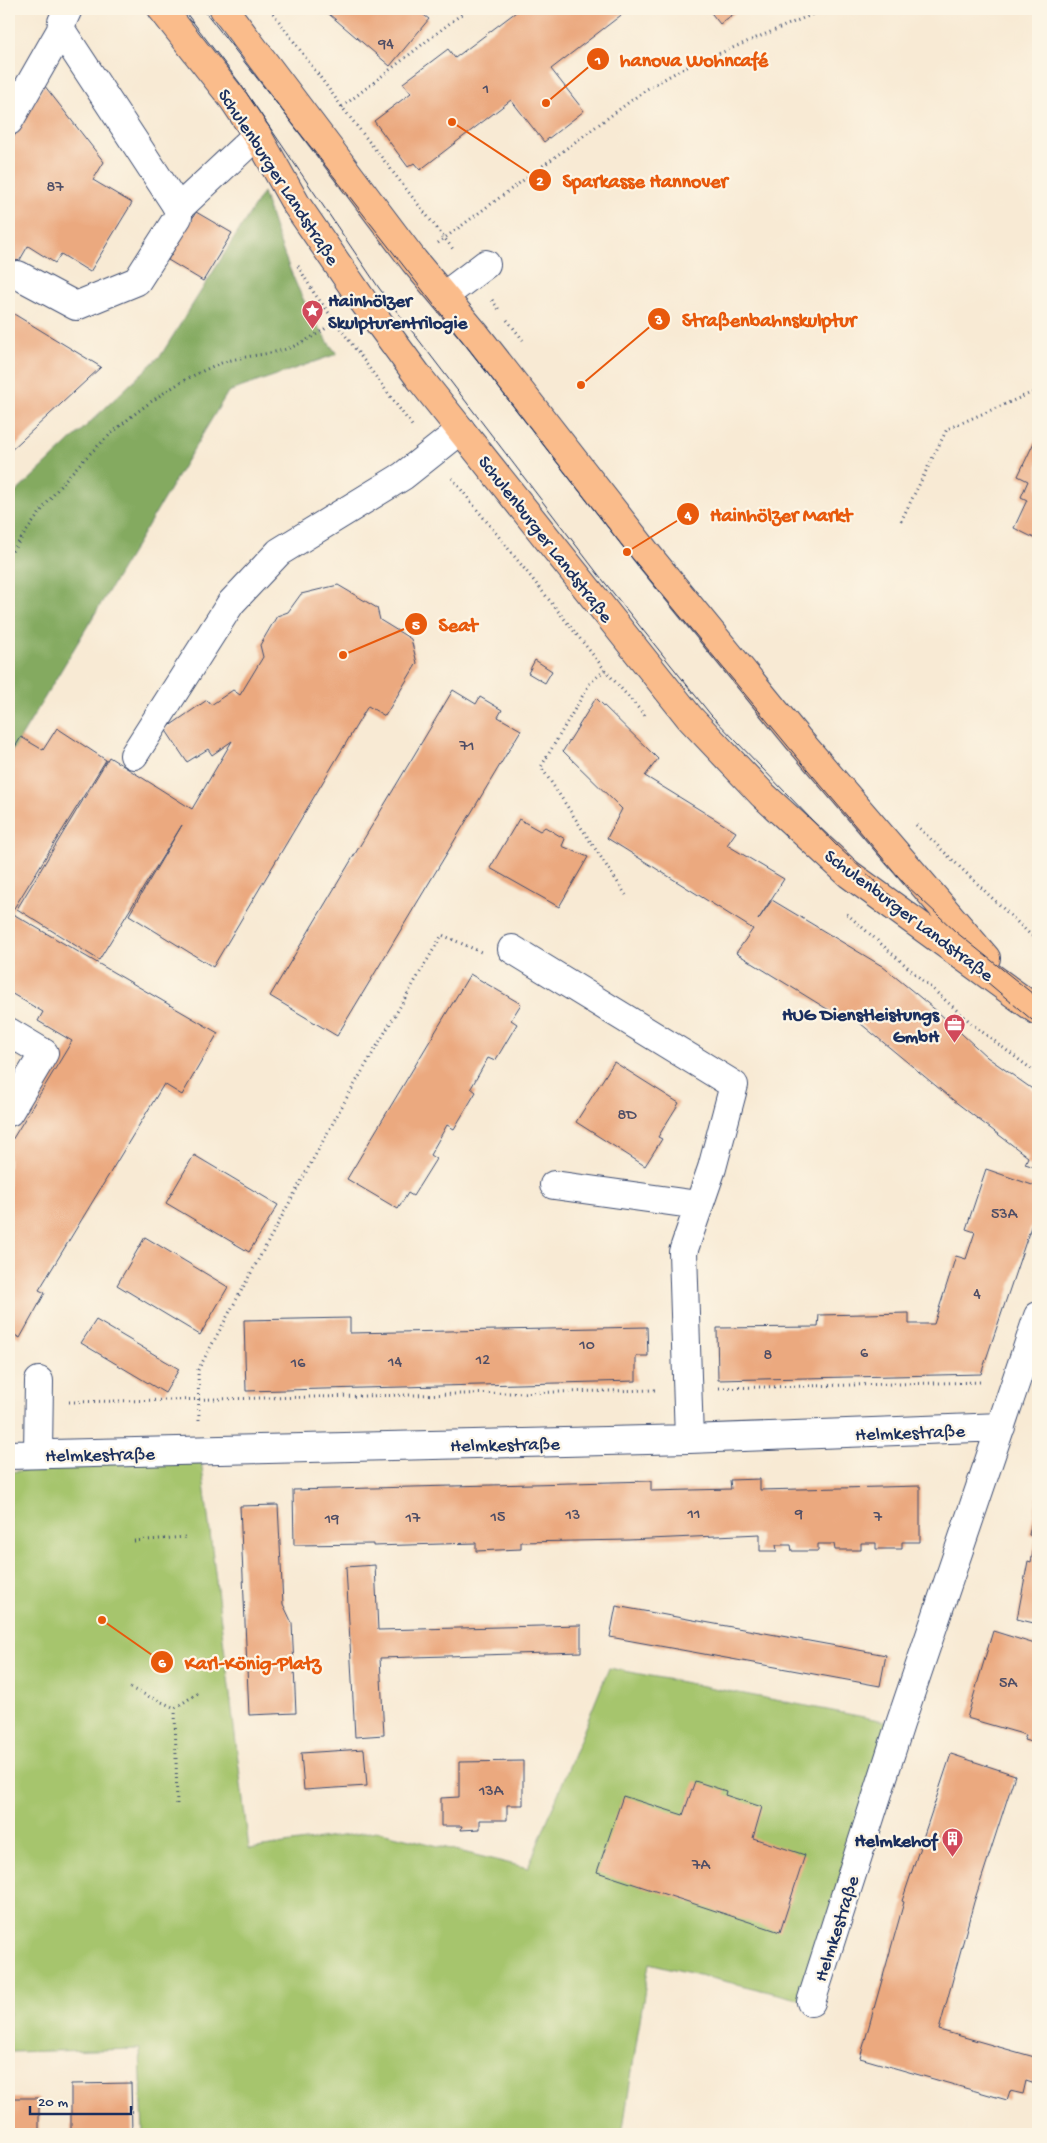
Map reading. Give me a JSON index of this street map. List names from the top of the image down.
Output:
{
  "streets": {
    "main road": ["Schulenburger Landstraße"],
    "street": ["Helmkestraße"]
  },
  "places": {
    "other": [
      "hanova Wohncafé",
      "Sparkasse Hannover",
      "Straßenbahnskulptur",
      "Hainhölzer Markt",
      "Seat",
      "Karl-König-Platz"
    ],
    "place": ["Hainhölzer Skulpturentrilogie"],
    "office": ["HUG Dienstleistungs GmbH"],
    "building": ["Helmkehof"]
  },
  "house_numbers": [
    "94",
    "1",
    "87",
    "71",
    "8D",
    "53A",
    "4",
    "10",
    "6",
    "8",
    "12",
    "14",
    "16",
    "11",
    "9",
    "13",
    "15",
    "7",
    "17",
    "19",
    "5A",
    "13A",
    "7A"
  ],
  "scale_bar": "20 m"
}
